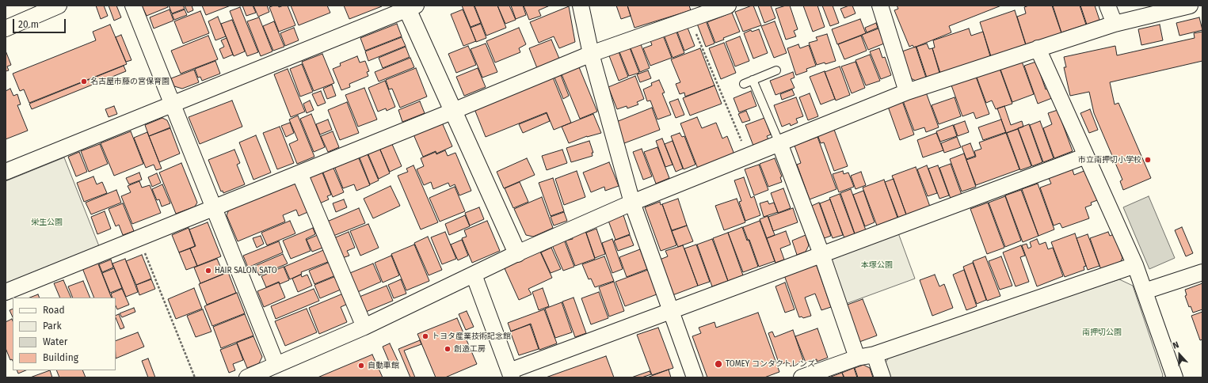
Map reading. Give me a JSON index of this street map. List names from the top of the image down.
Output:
{
  "parks": ["栄生公園", "本塚公園", "南押切公園"],
  "places": [
    "名古屋市藤の宮保育園",
    "市立南押切小学校",
    "HAIR SALON SATO",
    "トヨタ産業技術記念館",
    "創造工房",
    "TOMEY コンタクトレンズ",
    "自動車館"
  ],
  "legend": [
    "Road",
    "Park",
    "Water",
    "Building"
  ],
  "scale_bar": "20 m",
  "north": "top"
}
